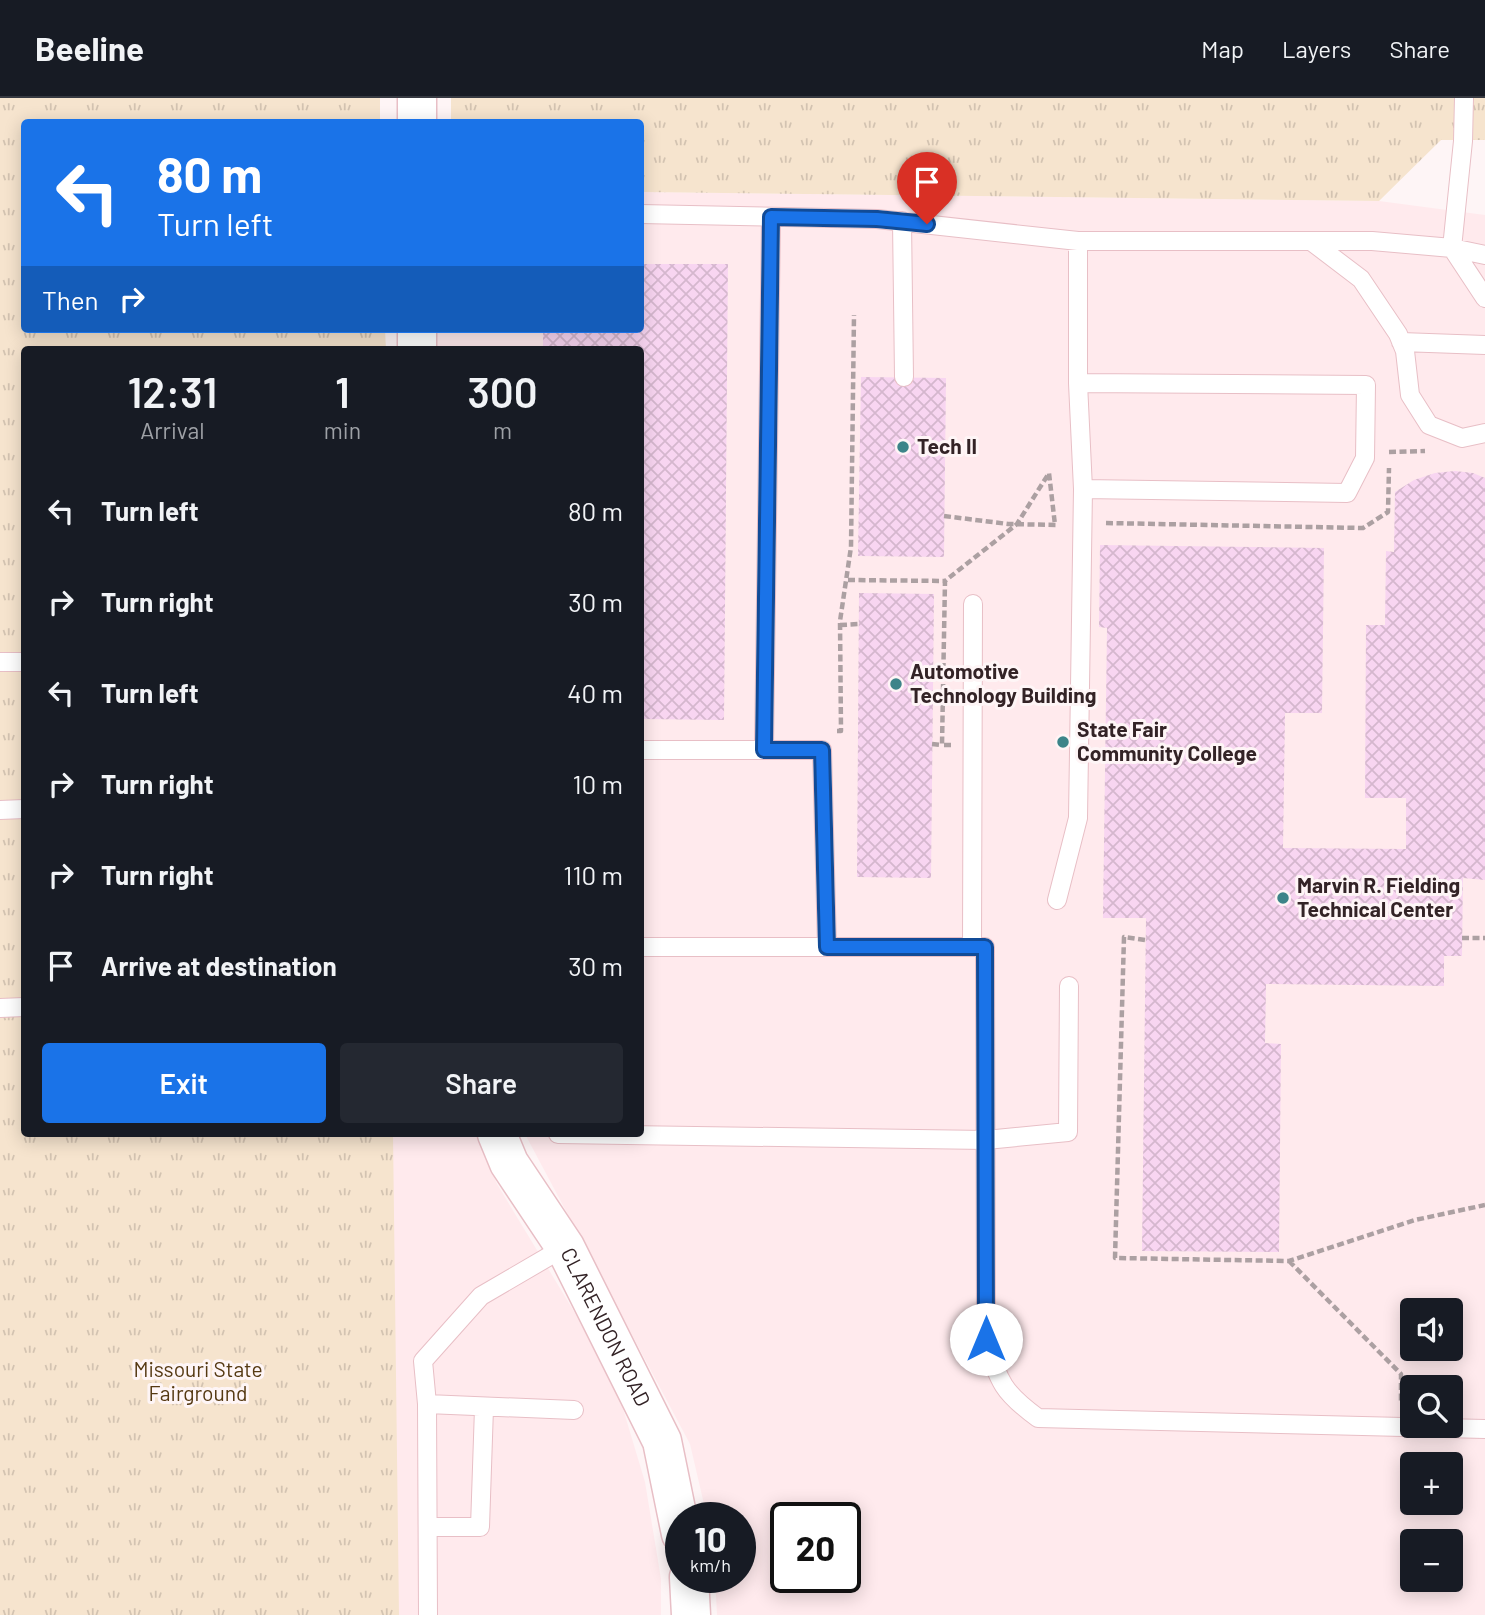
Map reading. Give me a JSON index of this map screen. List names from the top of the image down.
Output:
{
  "streets": {
    "street": ["CLARENDON ROAD"]
  },
  "parks": ["Missouri State Fairground"],
  "places": [
    "Tech II",
    "Automotive Technology Building",
    "State Fair Community College",
    "Marvin R. Fielding Technical Center"
  ],
  "page": {
    "header": "Beeline",
    "nav": ["Map", "Layers", "Share"],
    "turn": ["80 m", "Turn left"],
    "then": "Then",
    "eta": [
      "12:31",
      "Arrival",
      "1",
      "min",
      "300",
      "m"
    ],
    "list": [
      {
        "name": "Turn left",
        "value": "80 m"
      },
      {
        "name": "Turn right",
        "value": "30 m"
      },
      {
        "name": "Turn left",
        "value": "40 m"
      },
      {
        "name": "Turn right",
        "value": "10 m"
      },
      {
        "name": "Turn right",
        "value": "110 m"
      },
      {
        "name": "Arrive at destination",
        "value": "30 m"
      }
    ],
    "buttons": ["Exit", "Share"],
    "map_buttons": ["+", "−"],
    "speed": "10 km/h",
    "limit": "20"
  }
}
